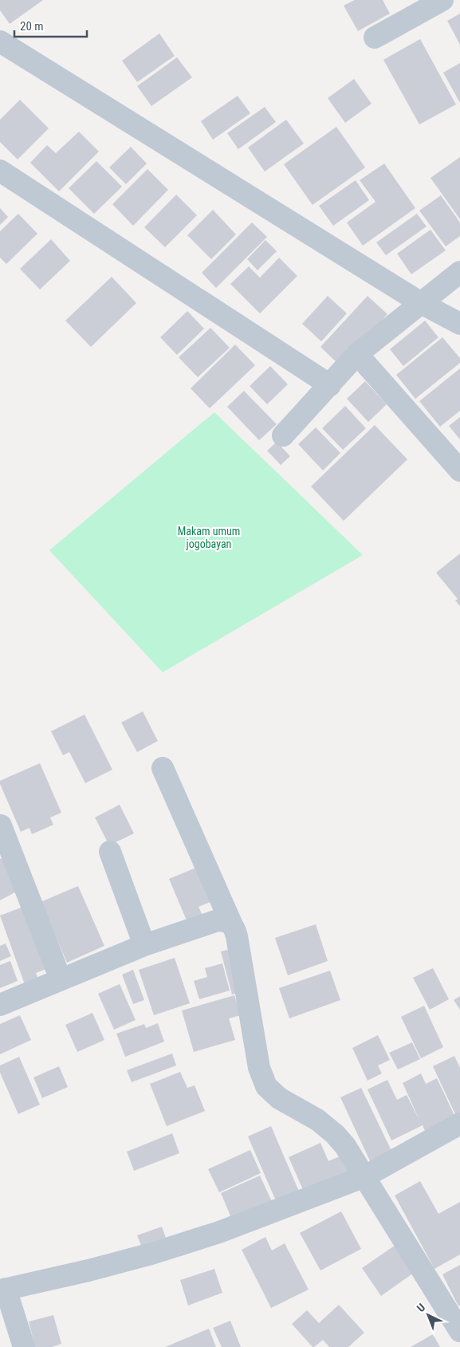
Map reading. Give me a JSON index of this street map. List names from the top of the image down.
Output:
{
  "parks": ["Makam umum jogobayan"],
  "scale_bar": "20 m",
  "north": "top left"
}
